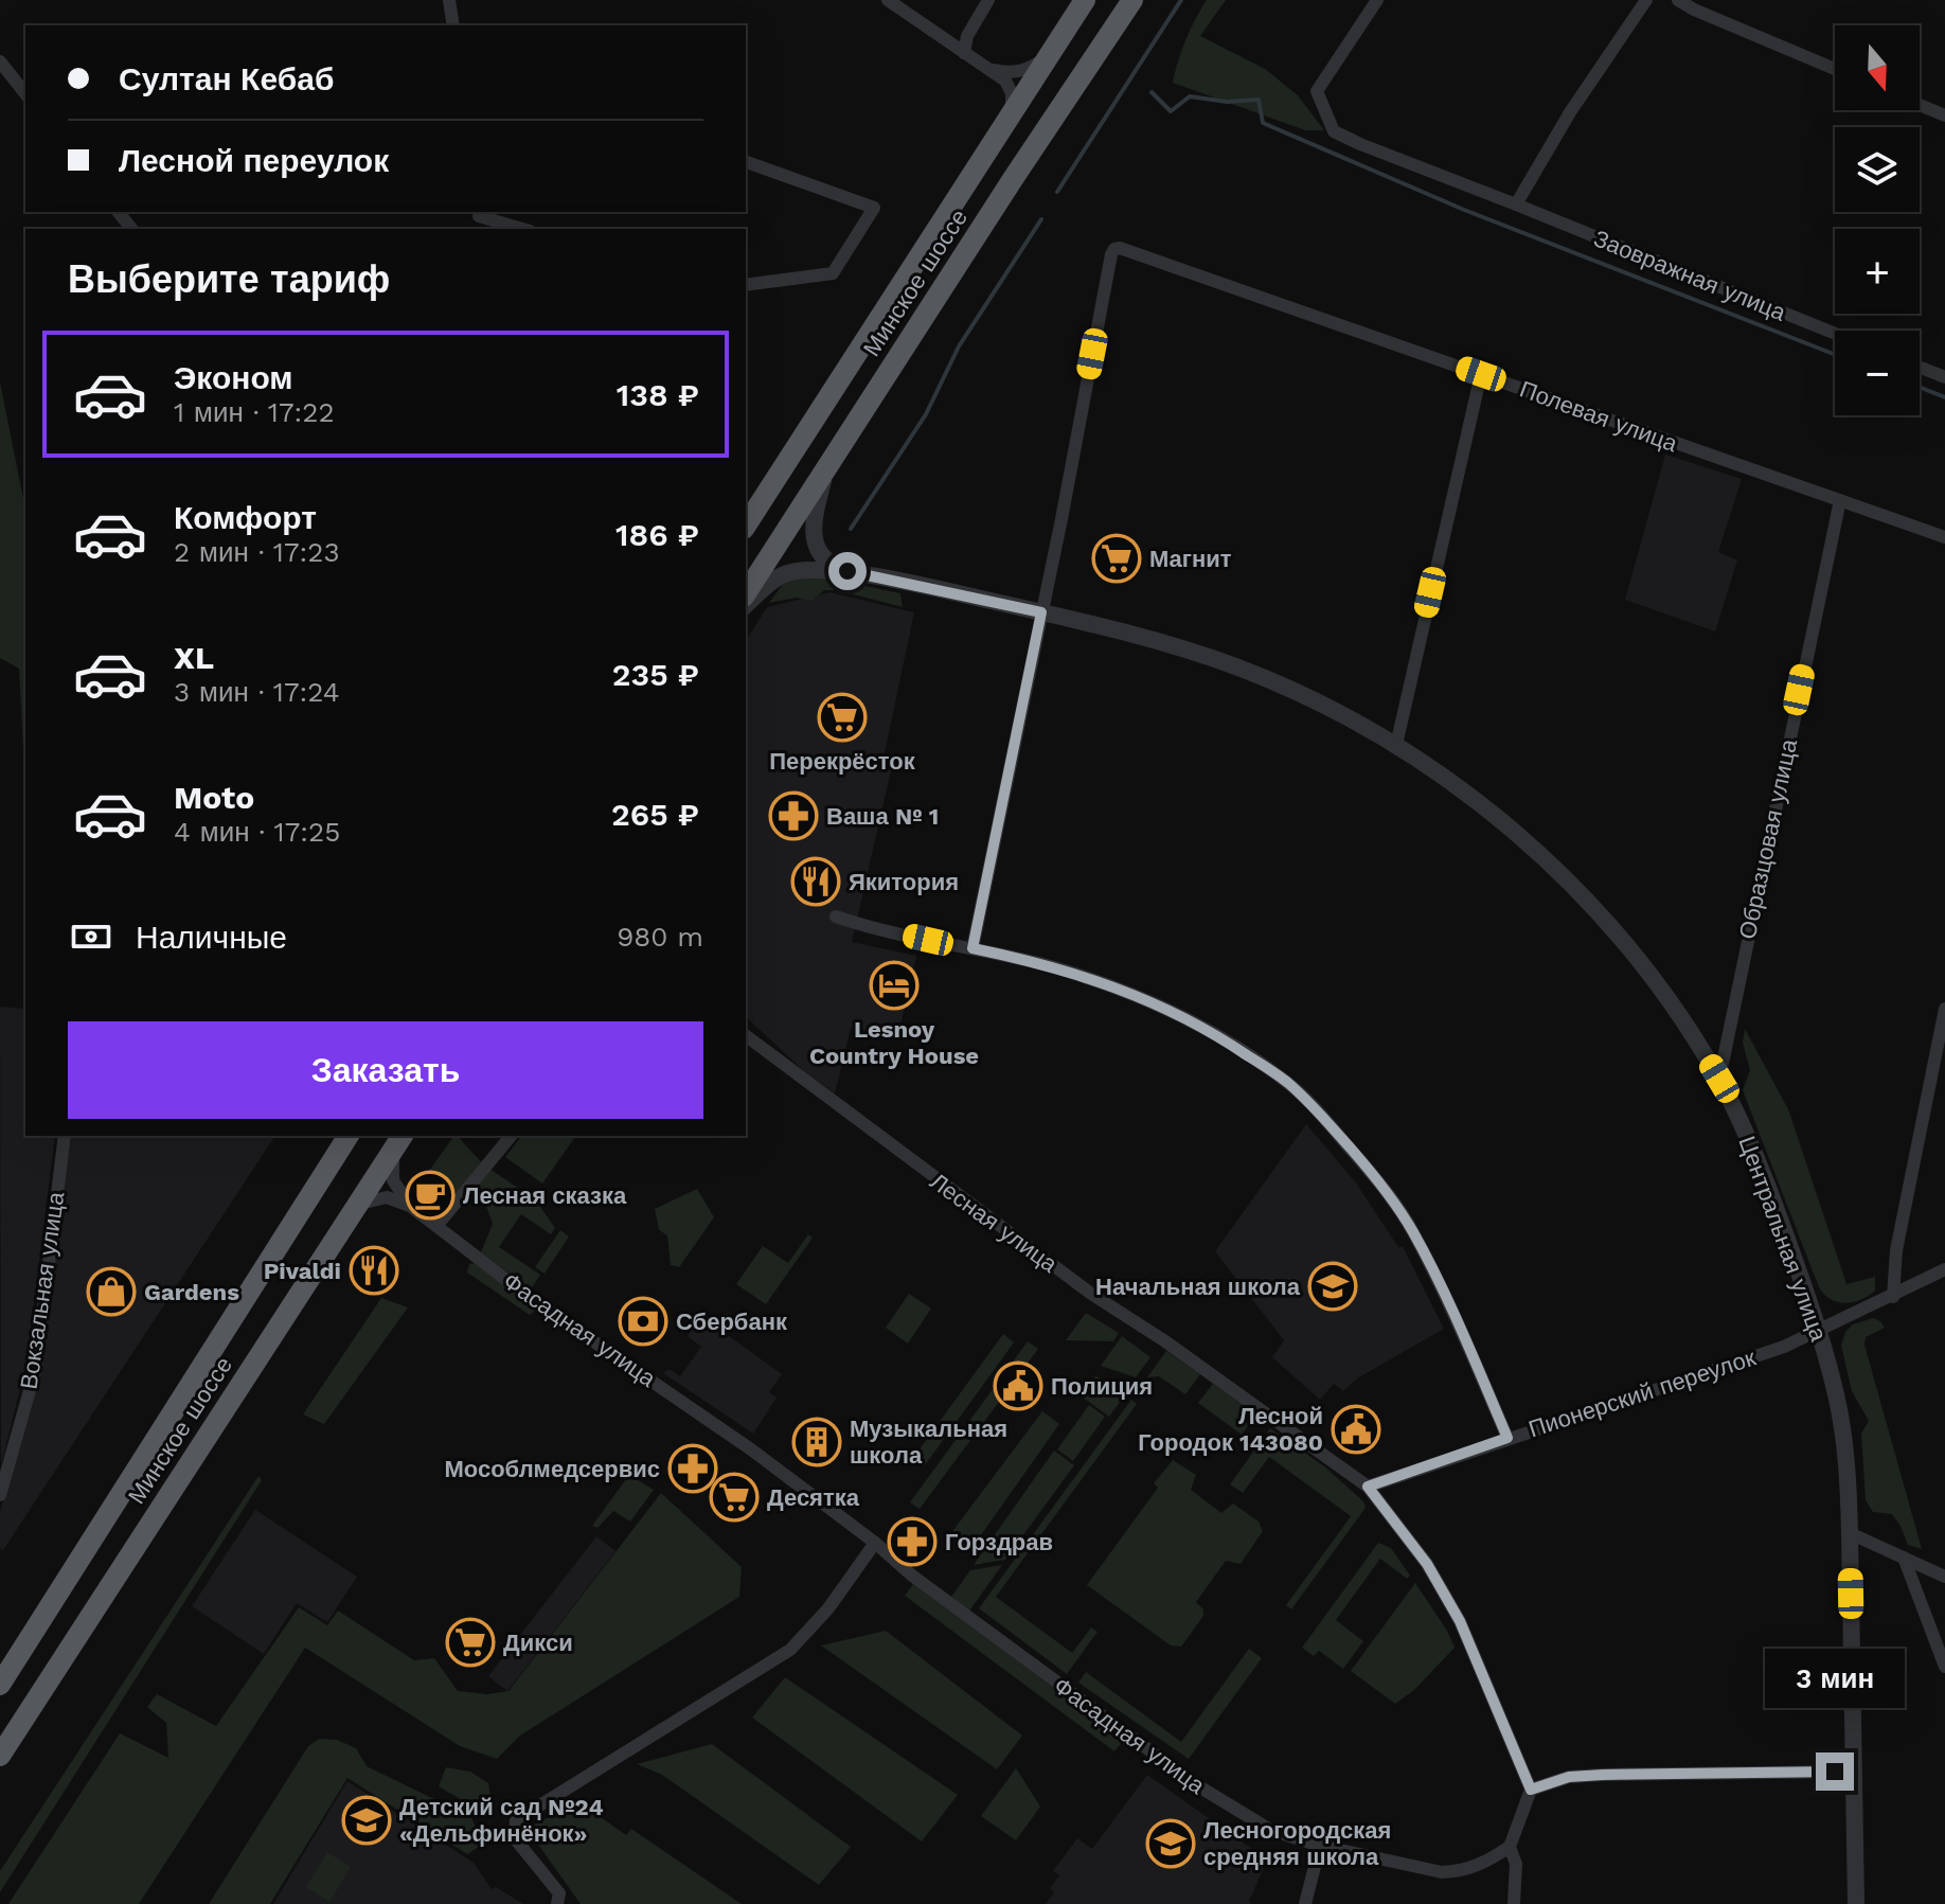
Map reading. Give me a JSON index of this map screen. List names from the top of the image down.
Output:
{
  "streets": {
    "highway": ["Минское шоссе"],
    "street": [
      "Заовражная улица",
      "Полевая улица",
      "Образцовая улица",
      "Лесная улица",
      "Центральная улица",
      "Вокзальная улица",
      "Фасадная улица",
      "Пионерский переулок"
    ]
  },
  "crossings": [
    ["Минское шоссе", "Фасадная улица"],
    ["Полевая улица", "Образцовая улица"],
    ["Полевая улица", "Центральная улица"],
    ["Образцовая улица", "Центральная улица"],
    ["Лесная улица", "Пионерский переулок"],
    ["Центральная улица", "Пионерский переулок"]
  ],
  "places": {
    "supermarket": [
      "Магнит",
      "Перекрёсток",
      "Десятка",
      "Дикси"
    ],
    "pharmacy": ["Ваша № 1", "Мособлмедсервис", "Горздрав"],
    "restaurant": ["Якитория", "Pivaldi"],
    "hotel": ["Lesnoy Country House"],
    "cafe": ["Лесная сказка"],
    "school or university": ["Начальная школа", "Детский сад №24 «Дельфинёнок»", "Лесногородская средняя школа"],
    "shop": ["Gardens"],
    "bank": ["Сбербанк"],
    "public building": ["Полиция", "Лесной Городок 143080"],
    "building": ["Музыкальная школа"]
  },
  "north": "bottom",
  "page": {
    "map_buttons": ["+", "−"],
    "banner": ["Султан Кебаб", "Лесной переулок"],
    "heading": "Выберите тариф",
    "list": [
      {
        "name": "Эконом",
        "note": "1 мин · 17:22",
        "value": "138 ₽"
      },
      {
        "name": "Комфорт",
        "note": "2 мин · 17:23",
        "value": "186 ₽"
      },
      {
        "name": "XL",
        "note": "3 мин · 17:24",
        "value": "235 ₽"
      },
      {
        "name": "Moto",
        "note": "4 мин · 17:25",
        "value": "265 ₽"
      }
    ],
    "pay": ["Наличные", "980 m"],
    "buttons": "Заказать",
    "bubble": "3 мин"
  }
}
